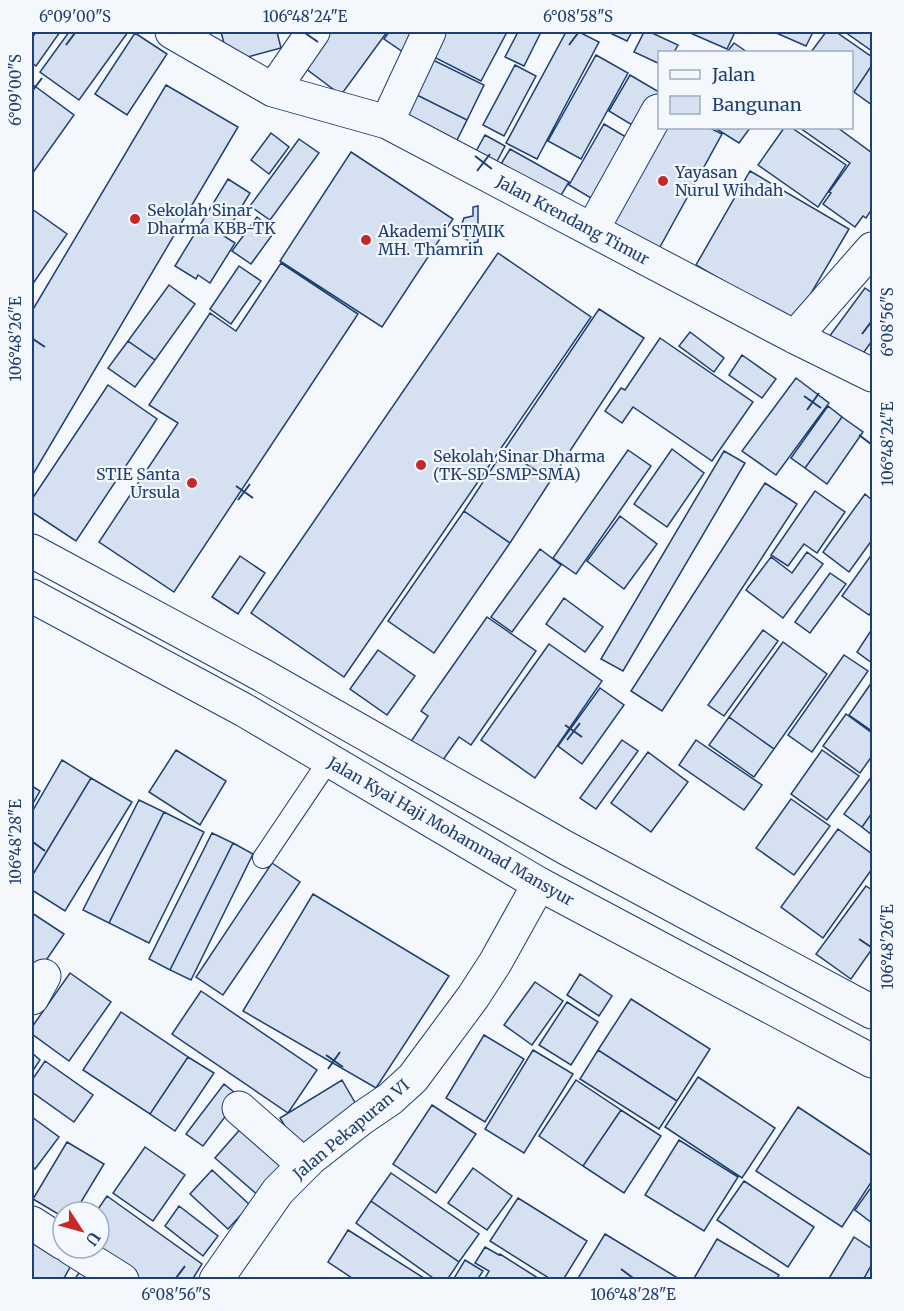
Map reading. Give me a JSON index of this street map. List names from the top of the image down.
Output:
{
  "streets": {
    "main road": ["Jalan Krendang Timur", "Jalan Kyai Haji Mohammad Mansyur", "Jalan Pekapuran VI"]
  },
  "crossings": [
    ["Jalan Kyai Haji Mohammad Mansyur", "Jalan Pekapuran VI"]
  ],
  "places": [
    "Yayasan Nurul Wihdah",
    "Sekolah Sinar Dharma KBB-TK",
    "Akademi STMIK MH. Thamrin",
    "Sekolah Sinar Dharma (TK-SD-SMP-SMA)",
    "STIE Santa Ursula"
  ],
  "legend": ["Jalan", "Bangunan"],
  "north": "bottom right",
  "coordinates": [
    "6°09'00\"S",
    "106°48'24\"E",
    "6°08'58\"S",
    "6°08'56\"S",
    "106°48'26\"E",
    "106°48'28\"E"
  ]
}
